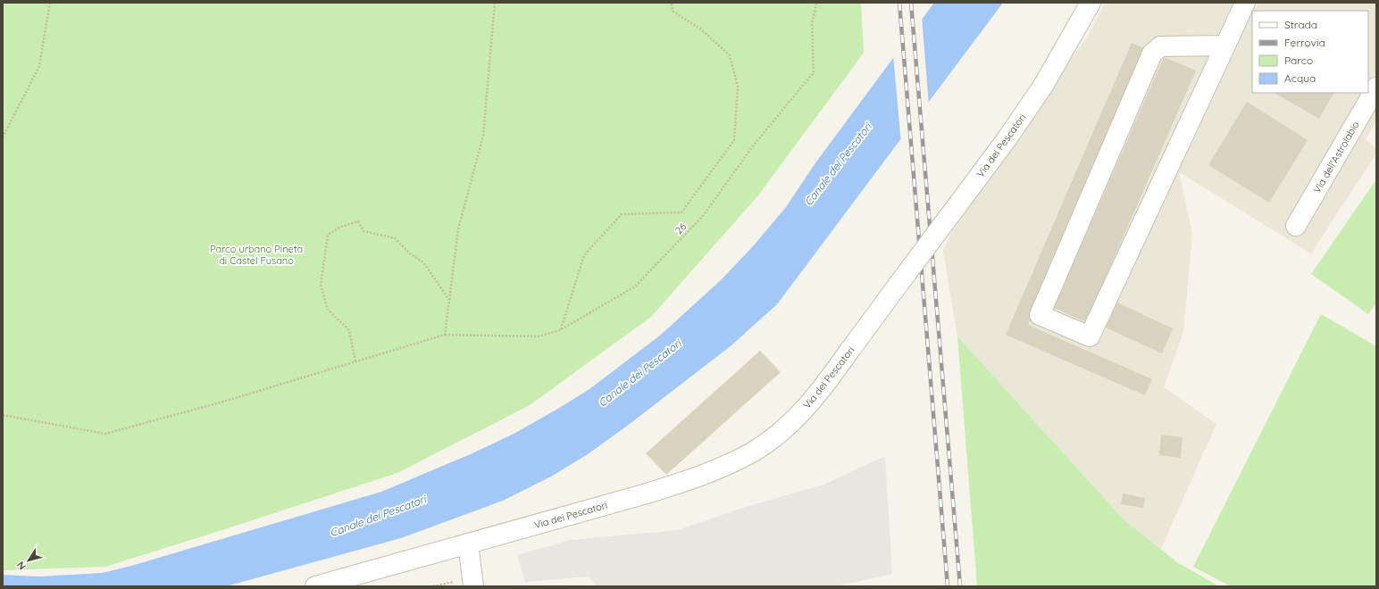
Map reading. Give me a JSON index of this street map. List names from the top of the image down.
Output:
{
  "streets": {
    "street": ["Via dei Pescatori", "Via dell'Astrolabio"],
    "path": ["26"]
  },
  "water": ["Canale dei Pescatori"],
  "parks": ["Parco urbano Pineta di Castel Fusano"],
  "legend": [
    "Strada",
    "Ferrovia",
    "Parco",
    "Acqua"
  ],
  "north": "bottom left"
}
